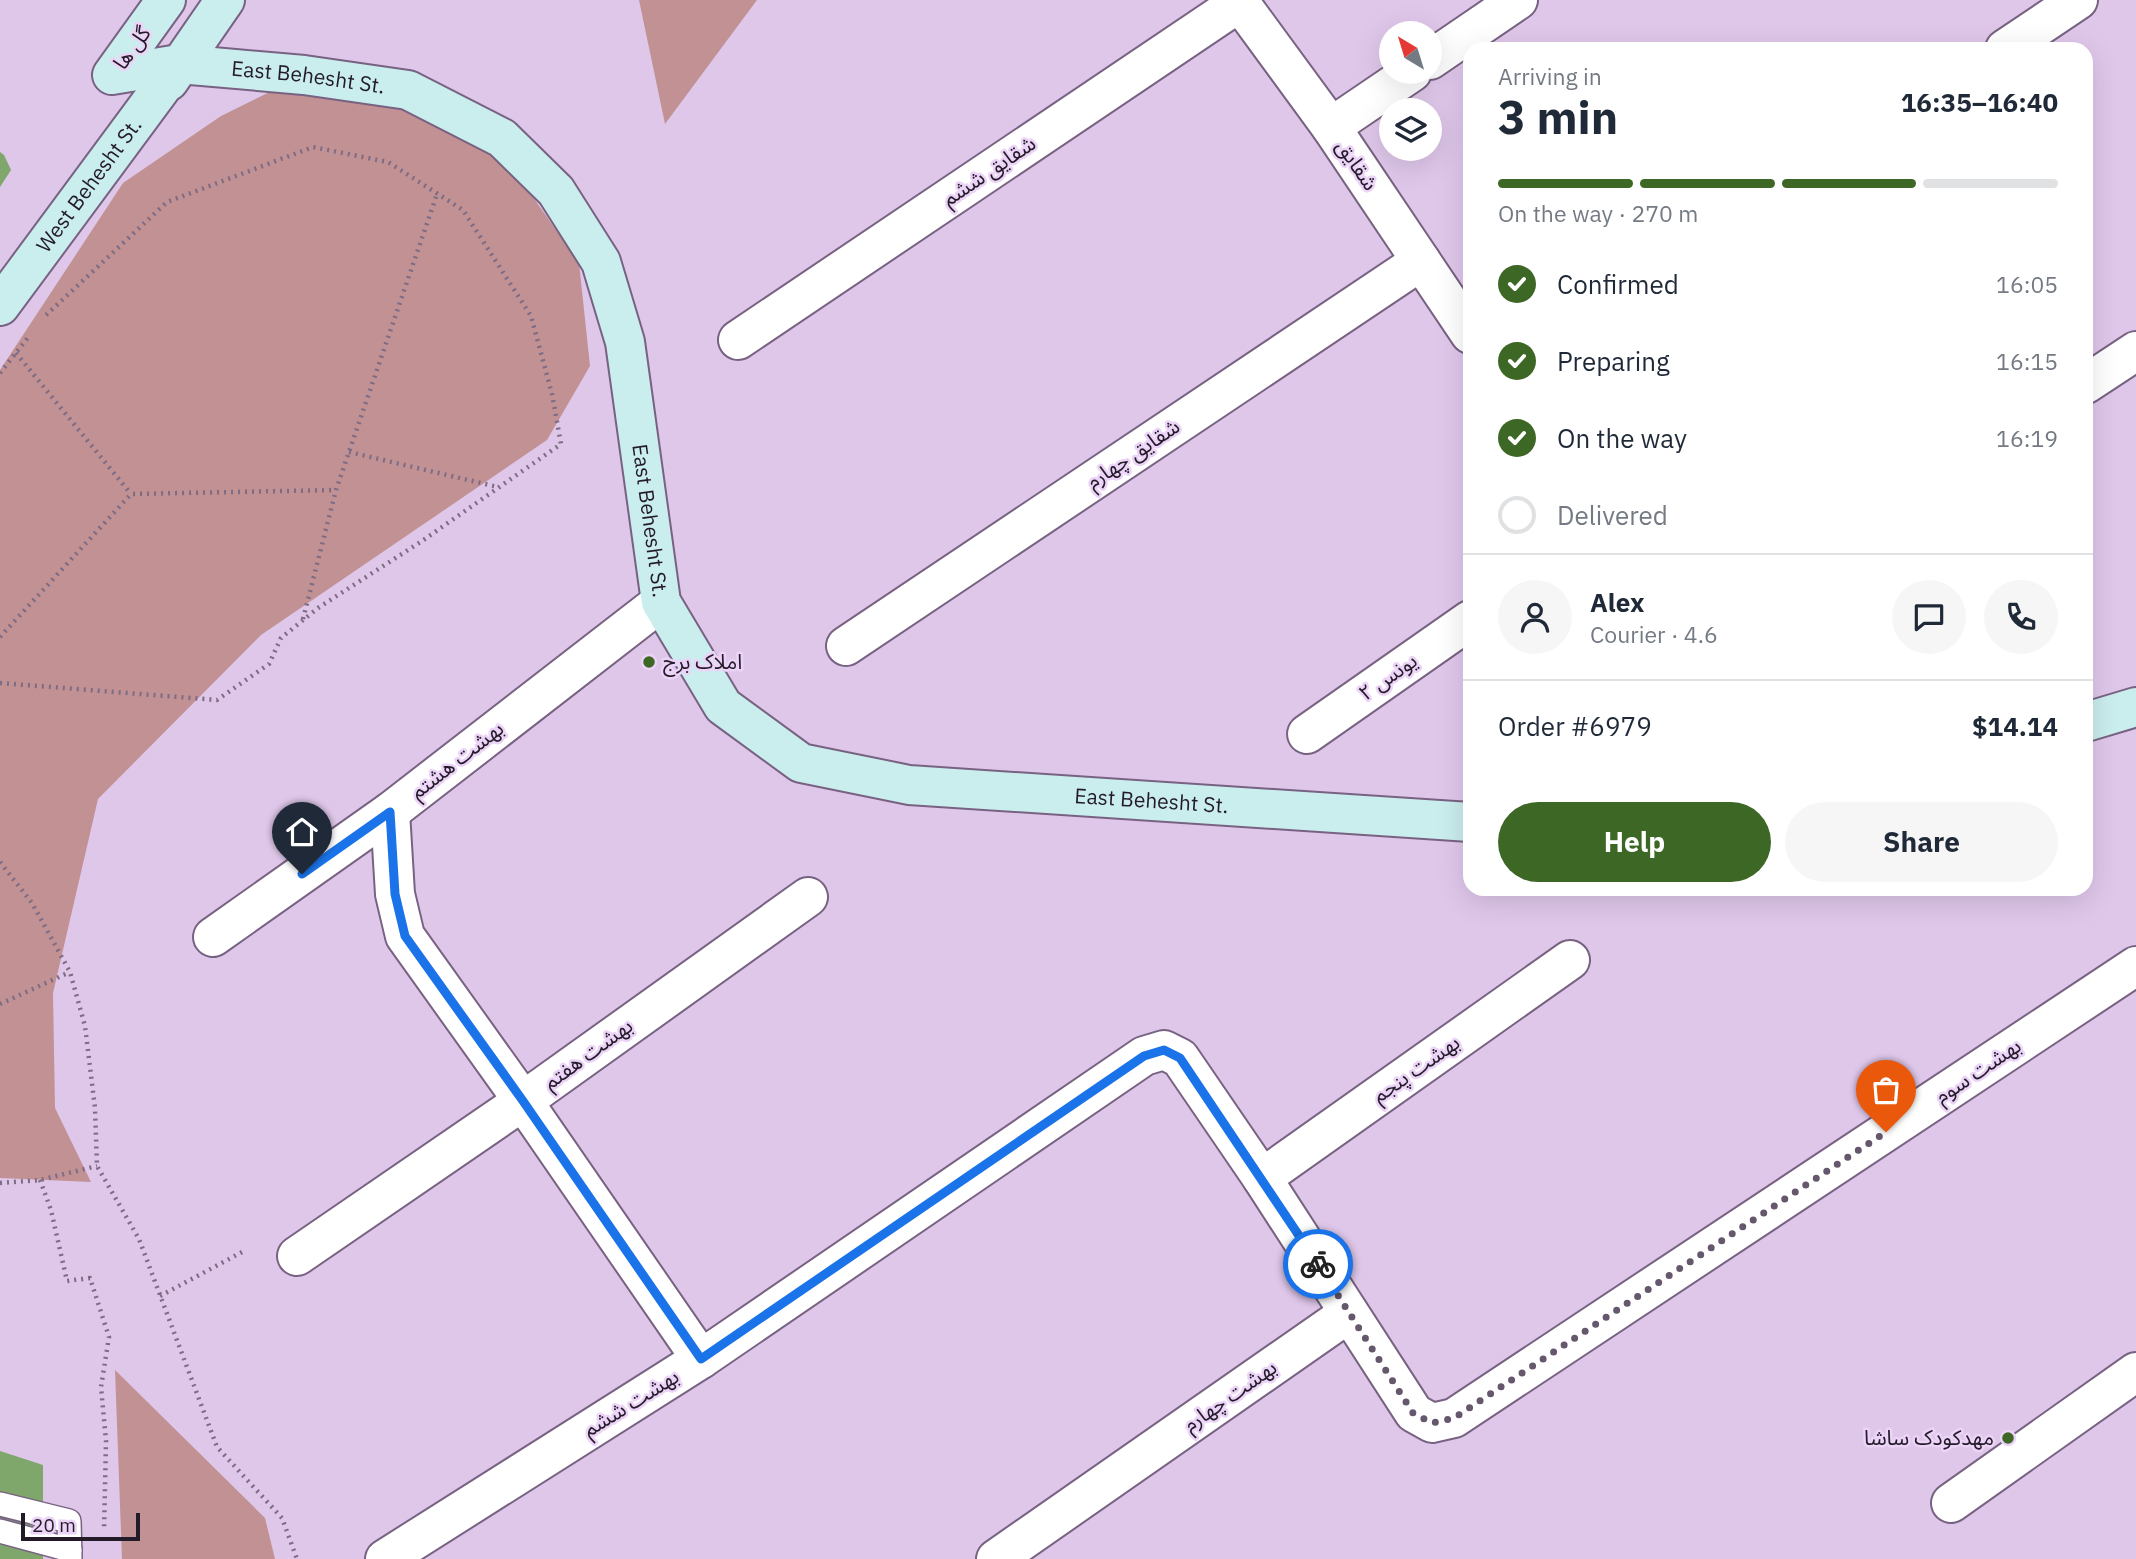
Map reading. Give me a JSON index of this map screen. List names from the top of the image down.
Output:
{
  "streets": {
    "main road": ["گل ها", "East Behesht St.", "West Behesht St."],
    "street": [
      "شقایق",
      "شقایق ششم",
      "شقایق چهارم",
      "یونس ۲",
      "بهشت هشتم",
      "بهشت هفتم",
      "بهشت پنجم",
      "بهشت سوم",
      "بهشت چهارم",
      "بهشت ششم"
    ]
  },
  "crossings": [
    ["گل ها", "East Behesht St."],
    ["گل ها", "West Behesht St."],
    ["East Behesht St.", "West Behesht St."],
    ["East Behesht St.", "بهشت هشتم"],
    ["شقایق", "شقایق ششم"],
    ["شقایق", "شقایق چهارم"],
    ["بهشت پنجم", "بهشت ششم"],
    ["بهشت سوم", "بهشت چهارم"],
    ["بهشت سوم", "بهشت ششم"],
    ["بهشت چهارم", "بهشت ششم"]
  ],
  "places": ["املاک برج", "مهدکودک ساشا"],
  "scale_bar": "20 m",
  "north": "top left",
  "page": {
    "heading": ["3 min", "Arriving in", "16:35–16:40"],
    "panel": [
      "Alex",
      "Courier · 4.6",
      "Order #6979",
      "$14.14"
    ],
    "bar": "On the way · 270 m",
    "list": [
      ["Confirmed", "16:05"],
      ["Preparing", "16:15"],
      ["On the way", "16:19"],
      "Delivered"
    ],
    "buttons": ["Help", "Share"],
    "scale": "20 m"
  }
}
